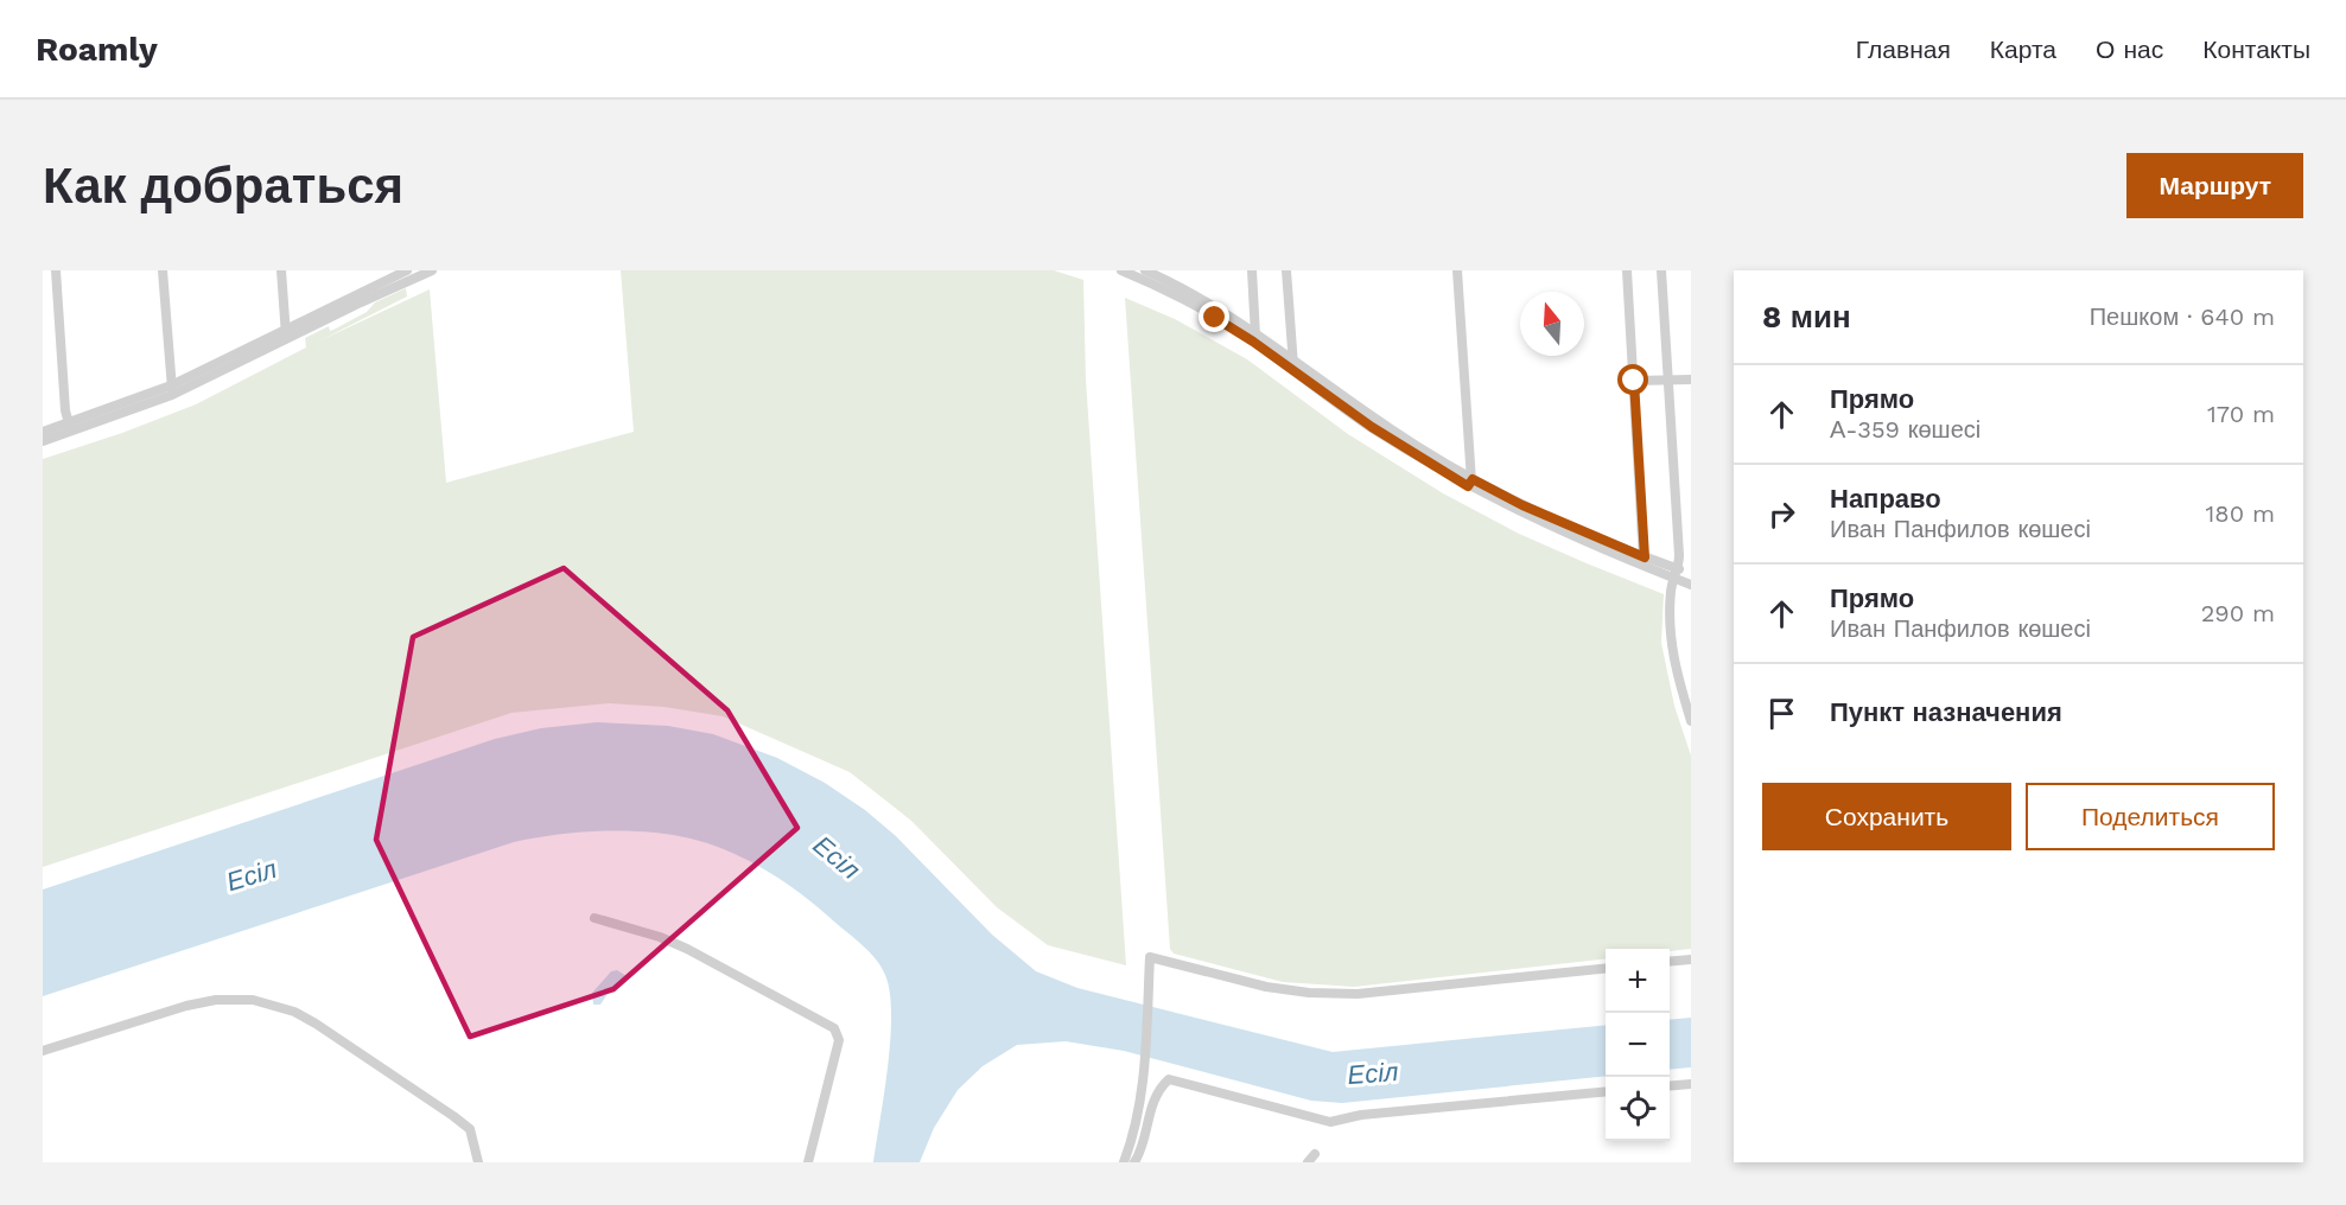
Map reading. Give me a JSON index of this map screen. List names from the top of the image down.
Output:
{
  "water": ["Есіл"],
  "north": "top",
  "page": {
    "header": "Roamly",
    "nav": [
      "Главная",
      "Карта",
      "О нас",
      "Контакты"
    ],
    "buttons": [
      "Маршрут",
      ["Сохранить", "Поделиться"]
    ],
    "title": "Как добраться",
    "heading": ["8 мин", "Пешком · 640 m"],
    "list": [
      ["Прямо", "А-359 көшесі", "170 m"],
      ["Направо", "Иван Панфилов көшесі", "180 m"],
      ["Прямо", "Иван Панфилов көшесі", "290 m"],
      "Пункт назначения"
    ],
    "map_buttons": ["+", "−"]
  }
}
